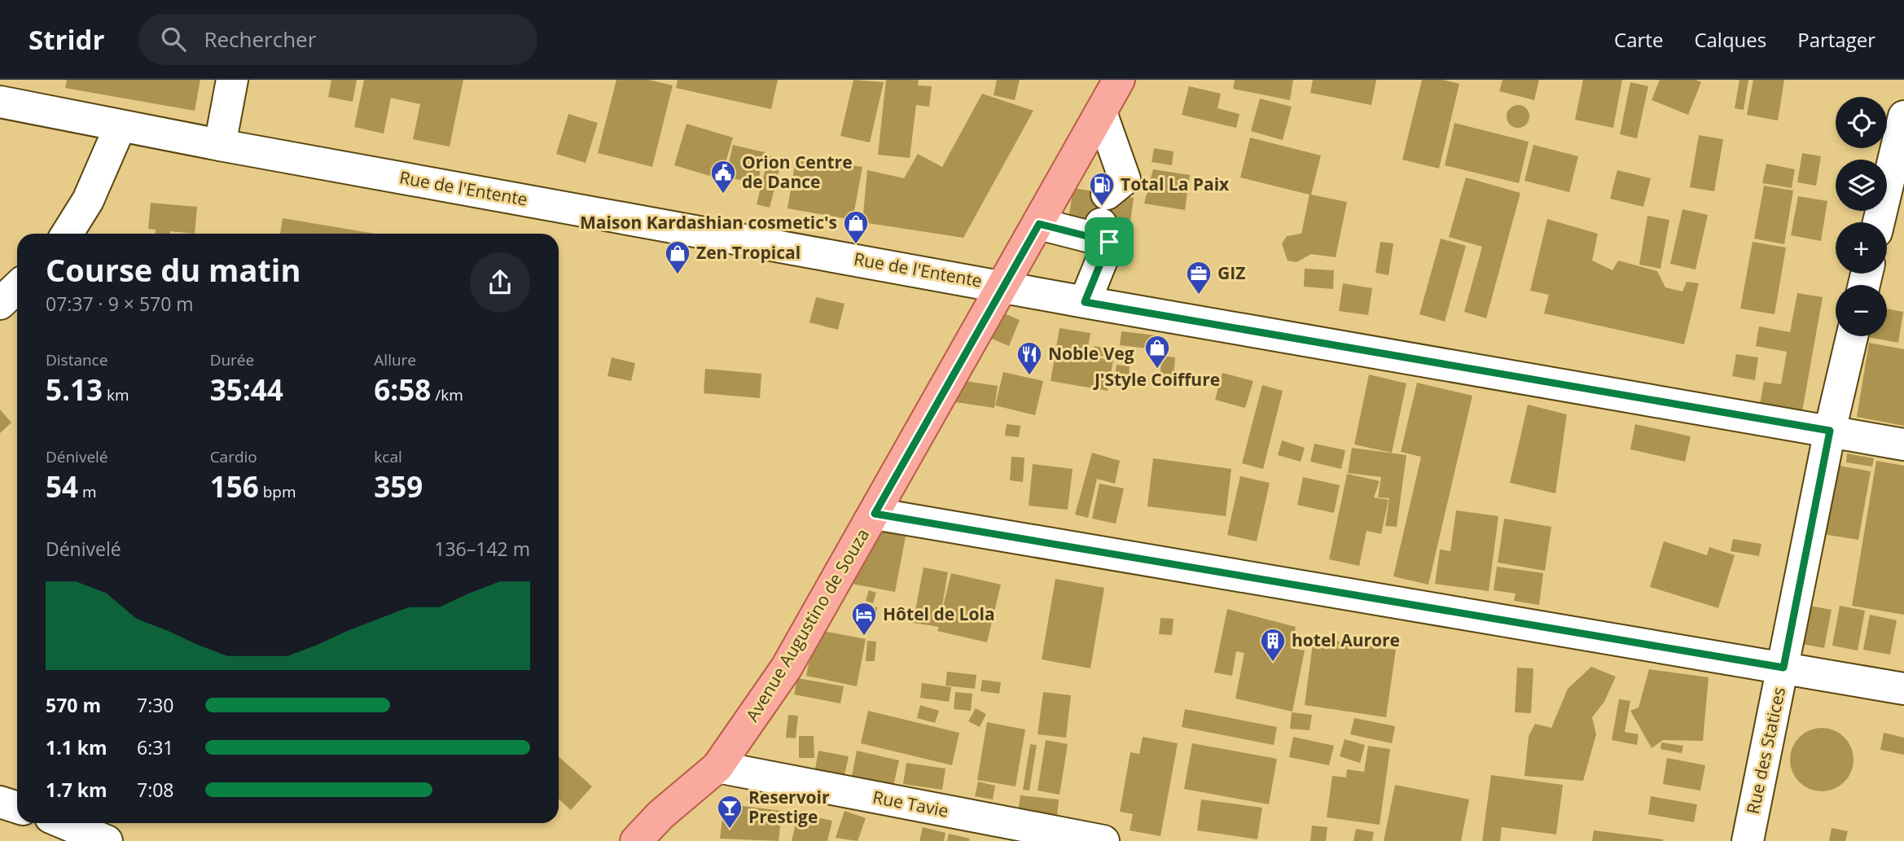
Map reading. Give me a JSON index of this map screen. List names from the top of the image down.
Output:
{
  "streets": {
    "main road": ["Avenue Augustino de Souza"],
    "street": ["Rue de l'Entente", "Rue des Statices", "Rue Tavie"]
  },
  "crossings": [
    ["Rue de l'Entente", "Avenue Augustino de Souza"],
    ["Rue de l'Entente", "Rue des Statices"],
    ["Avenue Augustino de Souza", "Rue Tavie"]
  ],
  "places": {
    "public building": ["Orion Centre de Dance"],
    "fuel station": ["Total La Paix"],
    "shop": ["Maison Kardashian cosmetic's", "Zen Tropical", "J'Style Coiffure"],
    "office": ["GIZ"],
    "restaurant": ["Noble Veg"],
    "hotel": ["Hôtel de Lola"],
    "building": ["hotel Aurore"],
    "bar": ["Reservoir Prestige"]
  },
  "page": {
    "header": "Stridr",
    "search": "Rechercher",
    "nav": ["Carte", "Calques", "Partager"],
    "map_buttons": ["+", "−"],
    "heading": ["Course du matin", "07:37 · 9 × 570 m"],
    "stats": [
      ["Distance", "5.13 km"],
      ["Durée", "35:44"],
      ["Allure", "6:58 /km"],
      ["Dénivelé", "54 m"],
      ["Cardio", "156 bpm"],
      ["kcal", "359"]
    ],
    "chart": ["Dénivelé", "136–142 m"],
    "list": [
      {
        "name": "570 m",
        "note": "7:30"
      },
      {
        "name": "1.1 km",
        "note": "6:31"
      },
      {
        "name": "1.7 km",
        "note": "7:08"
      }
    ]
  }
}
